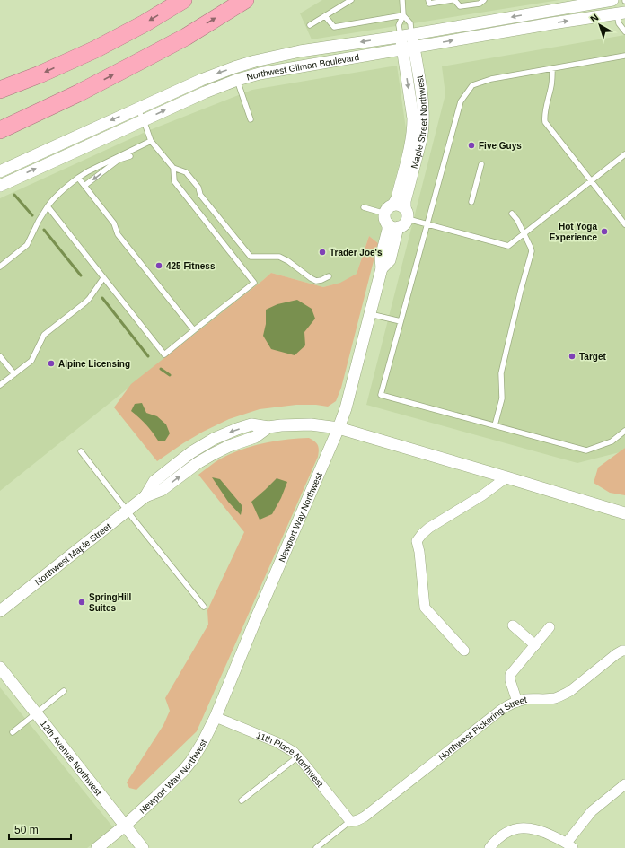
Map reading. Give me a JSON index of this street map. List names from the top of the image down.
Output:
{
  "streets": {
    "street": [
      "Northwest Gilman Boulevard",
      "Maple Street Northwest",
      "Newport Way Northwest",
      "Northwest Maple Street",
      "Northwest Pickering Street",
      "12th Avenue Northwest",
      "11th Place Northwest"
    ]
  },
  "crossings": [
    ["Northwest Gilman Boulevard", "Maple Street Northwest"],
    ["Maple Street Northwest", "Newport Way Northwest"],
    ["Maple Street Northwest", "Northwest Maple Street"],
    ["Newport Way Northwest", "Northwest Maple Street"],
    ["Newport Way Northwest", "12th Avenue Northwest"],
    ["Newport Way Northwest", "11th Place Northwest"],
    ["Northwest Pickering Street", "11th Place Northwest"]
  ],
  "places": [
    "Five Guys",
    "Hot Yoga Experience",
    "Trader Joe's",
    "425 Fitness",
    "Target",
    "Alpine Licensing",
    "SpringHill Suites"
  ],
  "scale_bar": "50 m",
  "north": "top left"
}
